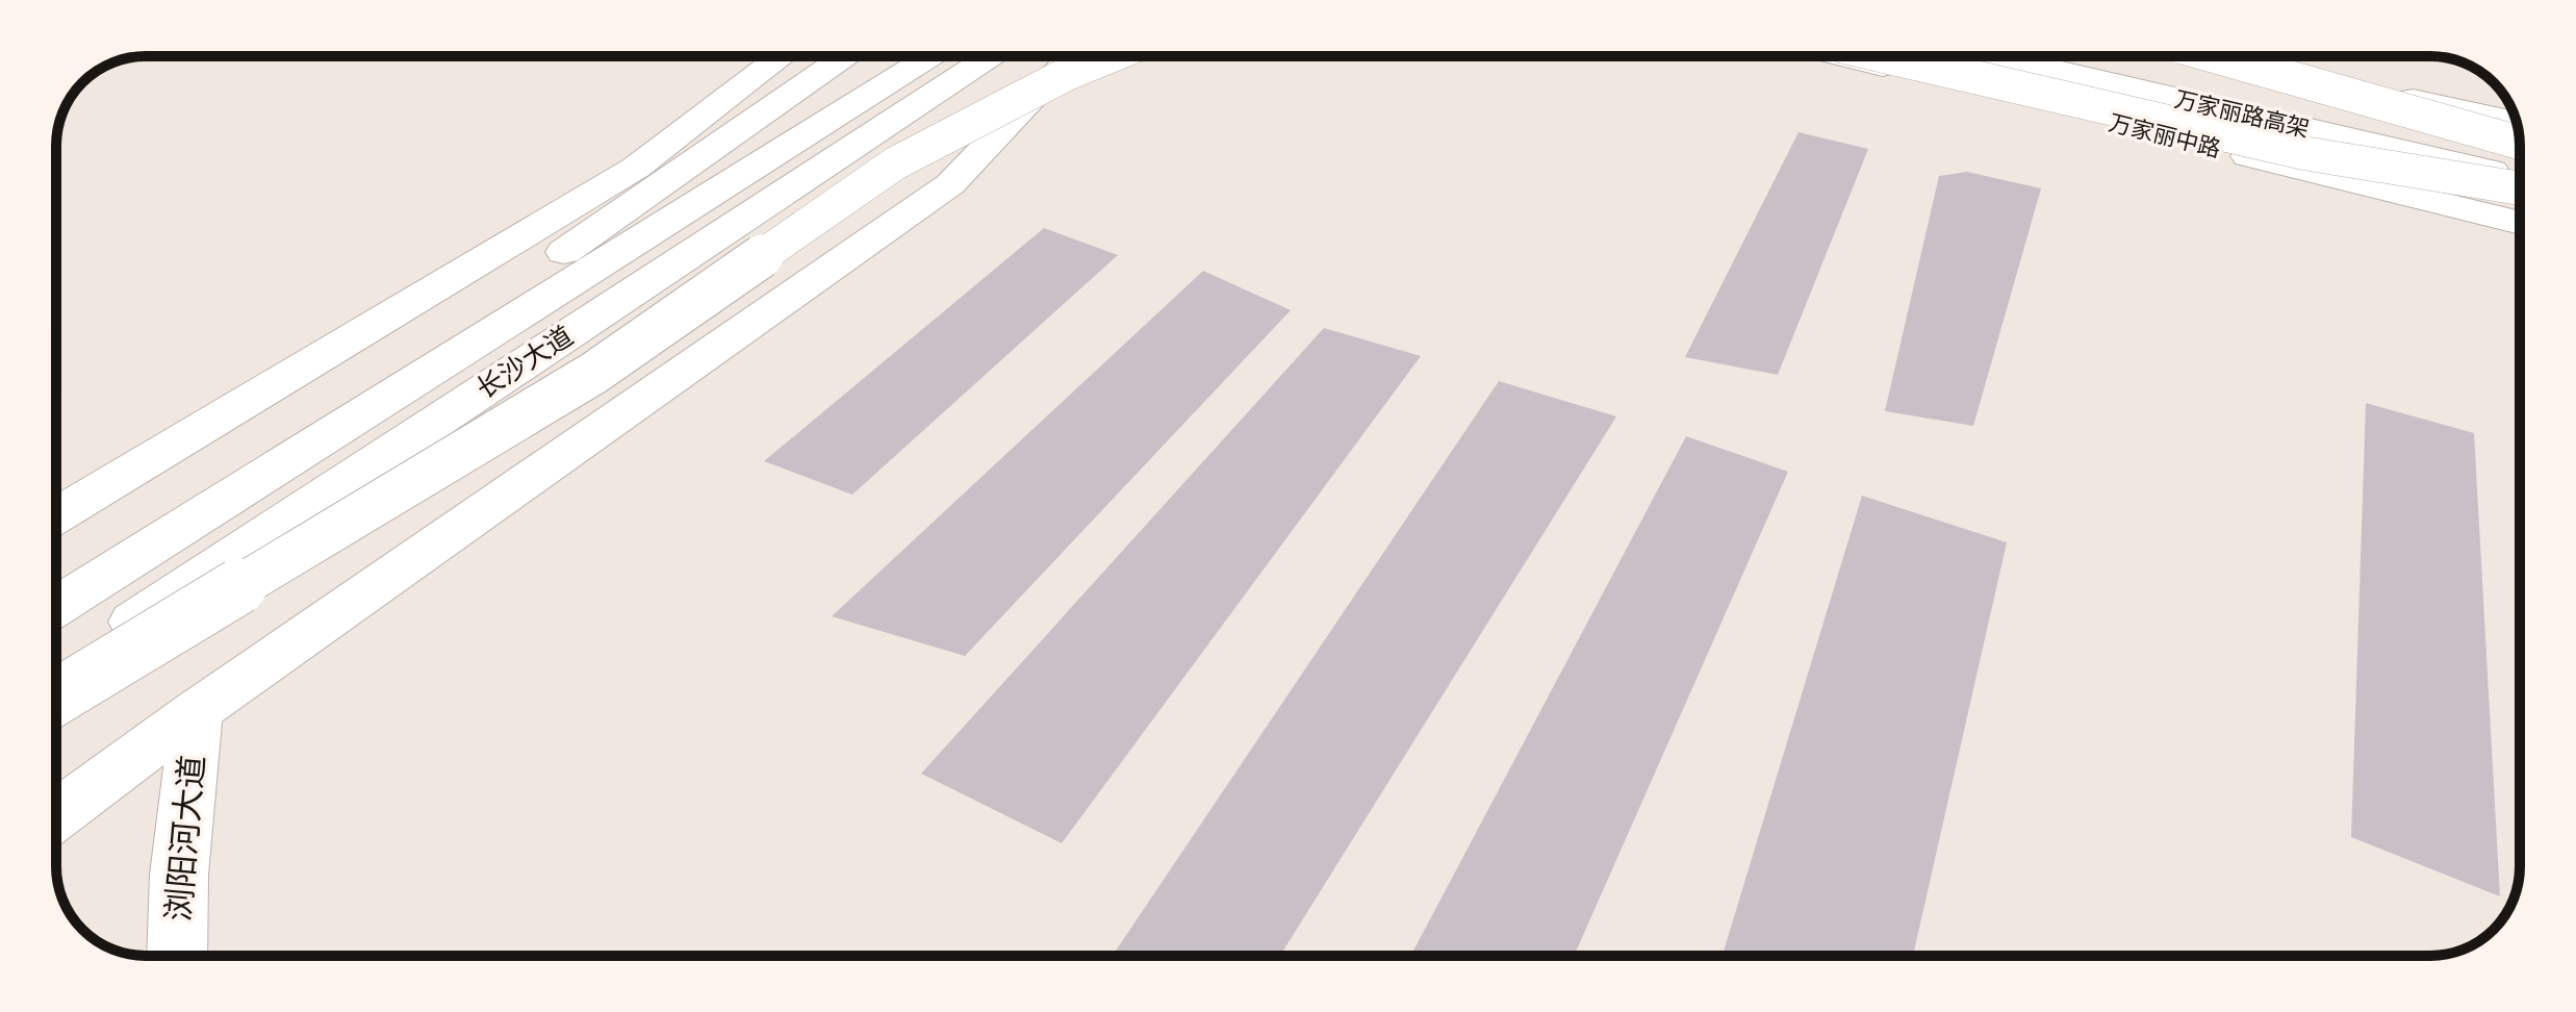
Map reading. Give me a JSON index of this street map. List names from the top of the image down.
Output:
{
  "streets": {
    "main road": [
      "万家丽路高架",
      "万家丽中路",
      "长沙大道",
      "浏阳河大道"
    ]
  }
}
